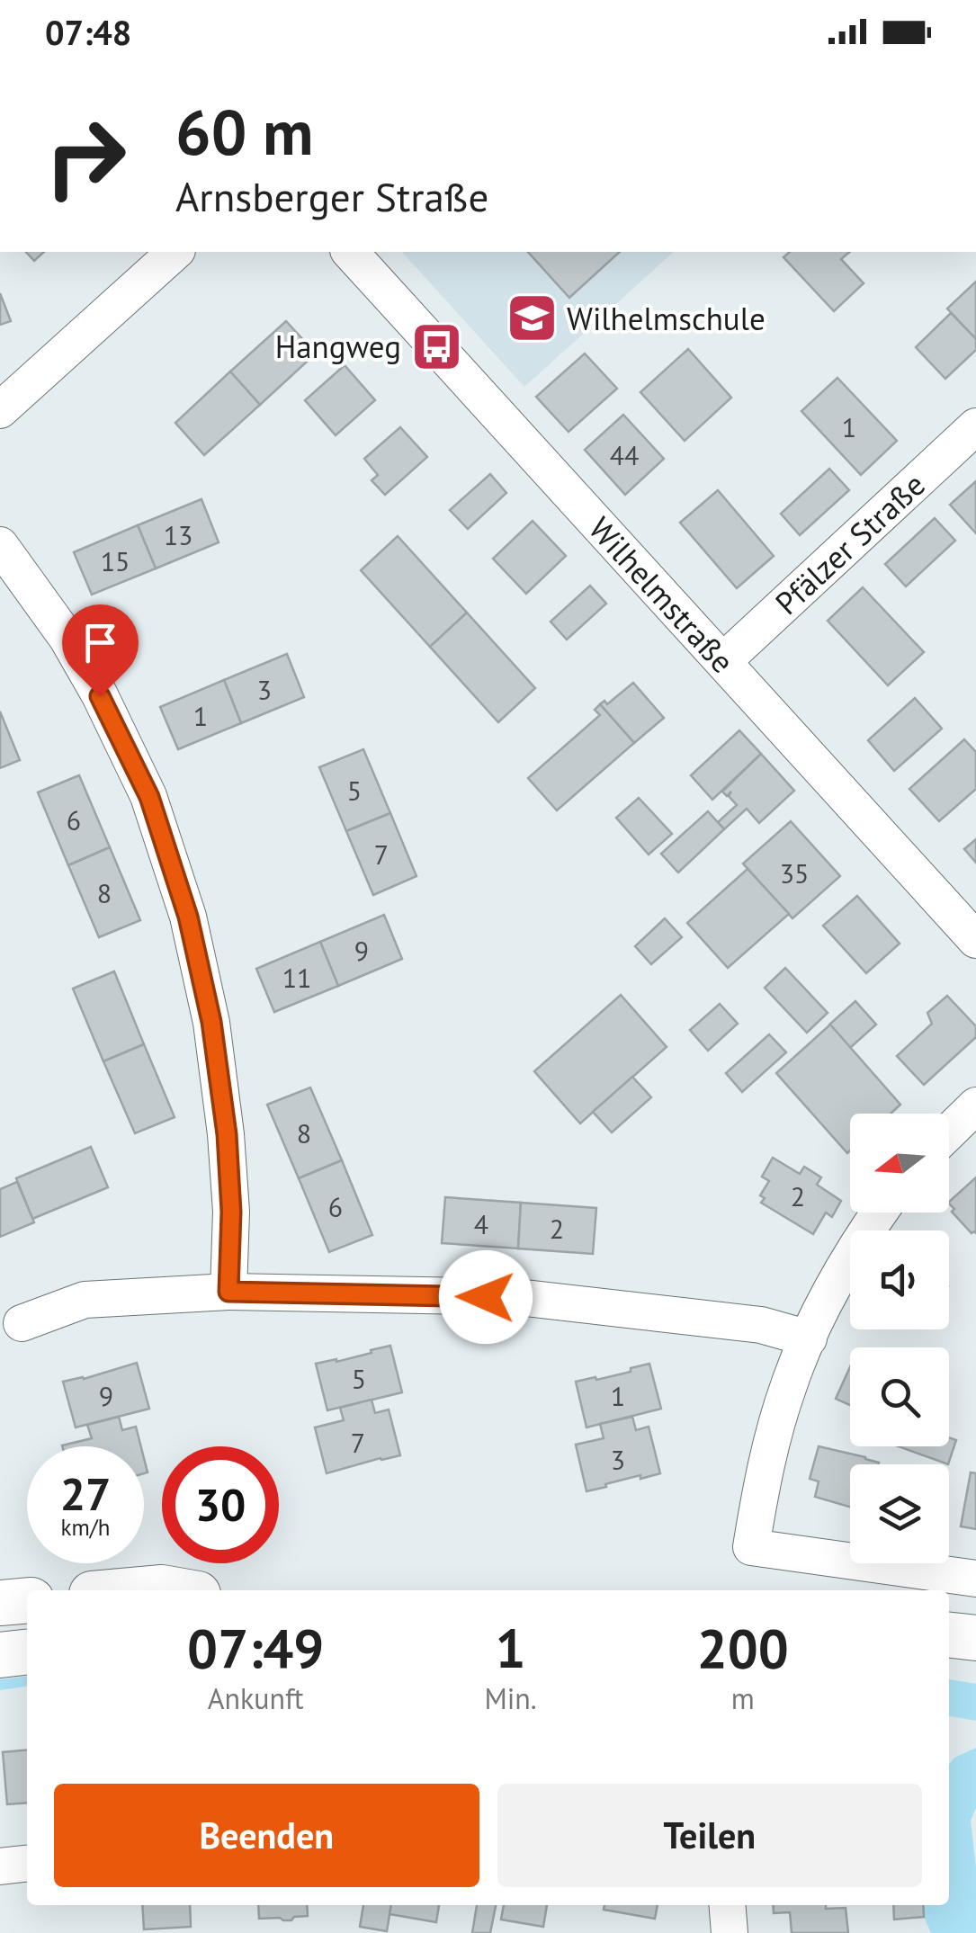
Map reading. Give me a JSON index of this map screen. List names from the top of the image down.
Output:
{
  "streets": {
    "street": ["Pfälzer Straße", "Wilhelmstraße"]
  },
  "crossings": [
    ["Pfälzer Straße", "Wilhelmstraße"]
  ],
  "places": {
    "school or university": ["Wilhelmschule"],
    "bus stop": ["Hangweg"]
  },
  "house_numbers": [
    "1",
    "44",
    "13",
    "15",
    "3",
    "1",
    "5",
    "6",
    "7",
    "35",
    "8",
    "9",
    "11",
    "8",
    "2",
    "6",
    "4",
    "2",
    "5",
    "9",
    "1",
    "7",
    "3"
  ],
  "north": "left",
  "page": {
    "status": "07:48",
    "turn": ["60 m", "Arnsberger Straße"],
    "speed": "27 km/h",
    "limit": "30",
    "eta": [
      "07:49",
      "Ankunft",
      "1",
      "Min.",
      "200",
      "m"
    ],
    "buttons": ["Beenden", "Teilen"]
  }
}
